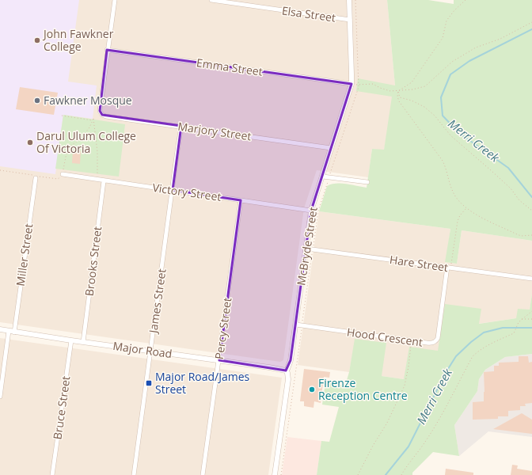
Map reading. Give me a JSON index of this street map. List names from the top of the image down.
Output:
{
  "streets": {
    "street": [
      "Elsa Street",
      "Emma Street",
      "Marjory Street",
      "Victory Street",
      "McBryde Street",
      "Miller Street",
      "Brooks Street",
      "Hare Street",
      "James Street",
      "Percy Street",
      "Hood Crescent",
      "Major Road",
      "Bruce Street"
    ]
  },
  "crossings": [
    ["Elsa Street", "McBryde Street"],
    ["Emma Street", "Marjory Street"],
    ["Emma Street", "McBryde Street"],
    ["Marjory Street", "McBryde Street"],
    ["Marjory Street", "James Street"],
    ["Victory Street", "McBryde Street"],
    ["Victory Street", "Brooks Street"],
    ["Victory Street", "James Street"],
    ["Victory Street", "Percy Street"],
    ["McBryde Street", "Hare Street"],
    ["McBryde Street", "Hood Crescent"],
    ["McBryde Street", "Major Road"],
    ["Miller Street", "Major Road"],
    ["Brooks Street", "Major Road"],
    ["Hare Street", "Hood Crescent"],
    ["James Street", "Major Road"],
    ["Percy Street", "Major Road"],
    ["Major Road", "Bruce Street"]
  ],
  "water": ["Merri Creek"],
  "places": {
    "other": [
      "John Fawkner College",
      "Fawkner Mosque",
      "Darul Ulum College Of Victoria",
      "Firenze Reception Centre"
    ],
    "transit": ["Major Road/James Street"]
  }
}
